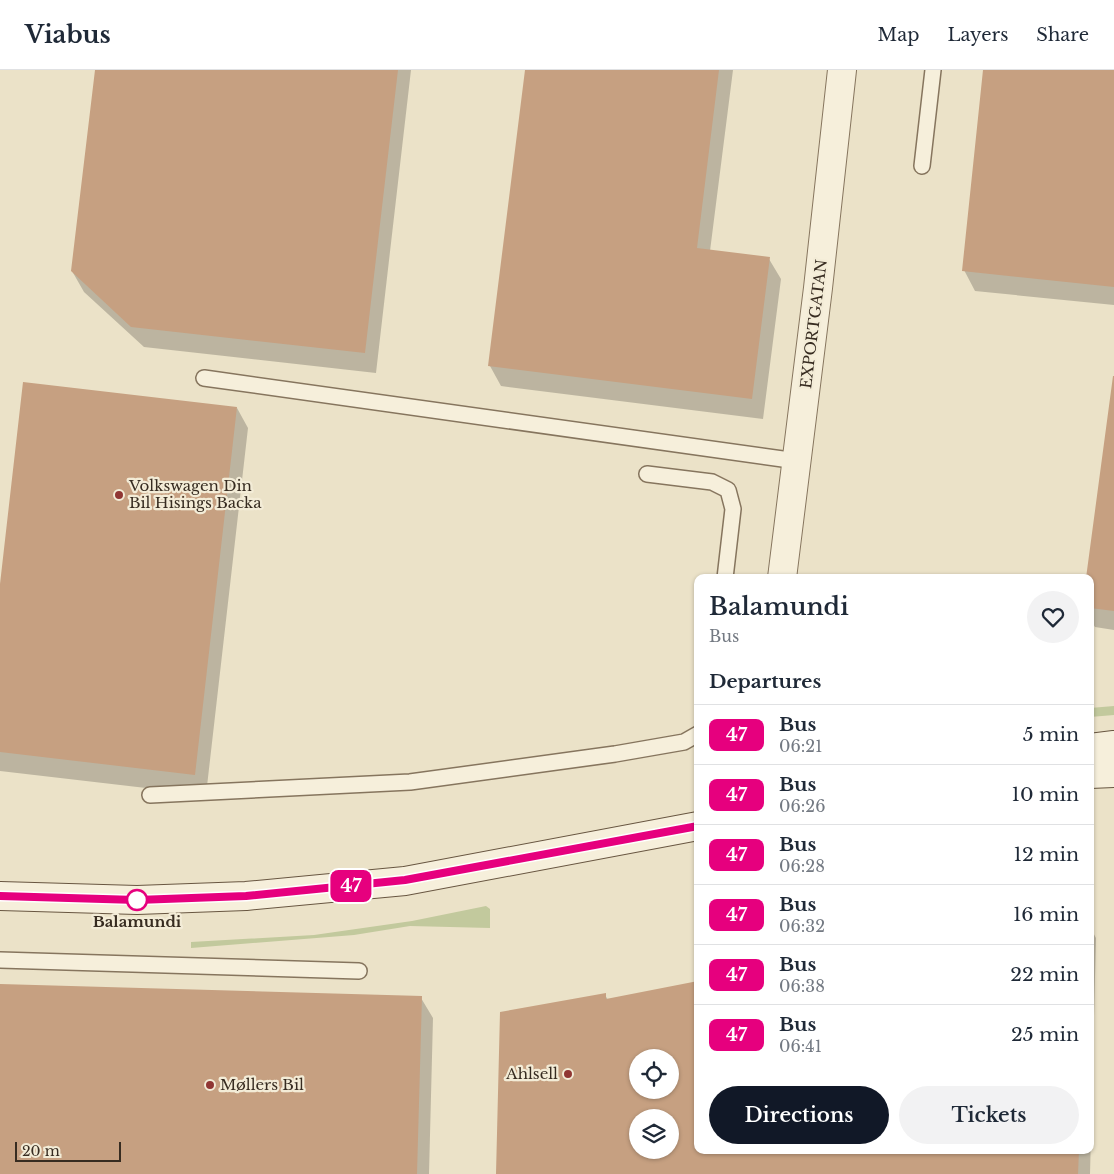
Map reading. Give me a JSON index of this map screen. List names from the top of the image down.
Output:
{
  "streets": {
    "street": ["EXPORTGATAN"]
  },
  "places": [
    "Volkswagen Din Bil Hisings Backa",
    "Balamundi",
    "Ahlsell",
    "Møllers Bil"
  ],
  "lines": ["bus line 47"],
  "scale_bar": "20 m",
  "page": {
    "header": "Viabus",
    "nav": ["Map", "Layers", "Share"],
    "on_map": "47",
    "heading": [
      ["Balamundi", "Bus"],
      "Departures"
    ],
    "list": [
      {
        "mark": "47",
        "name": "Bus",
        "note": "06:21",
        "value": "5 min"
      },
      {
        "mark": "47",
        "name": "Bus",
        "note": "06:26",
        "value": "10 min"
      },
      {
        "mark": "47",
        "name": "Bus",
        "note": "06:28",
        "value": "12 min"
      },
      {
        "mark": "47",
        "name": "Bus",
        "note": "06:32",
        "value": "16 min"
      },
      {
        "mark": "47",
        "name": "Bus",
        "note": "06:38",
        "value": "22 min"
      },
      {
        "mark": "47",
        "name": "Bus",
        "note": "06:41",
        "value": "25 min"
      }
    ],
    "buttons": ["Directions", "Tickets"],
    "scale": "20 m"
  }
}
